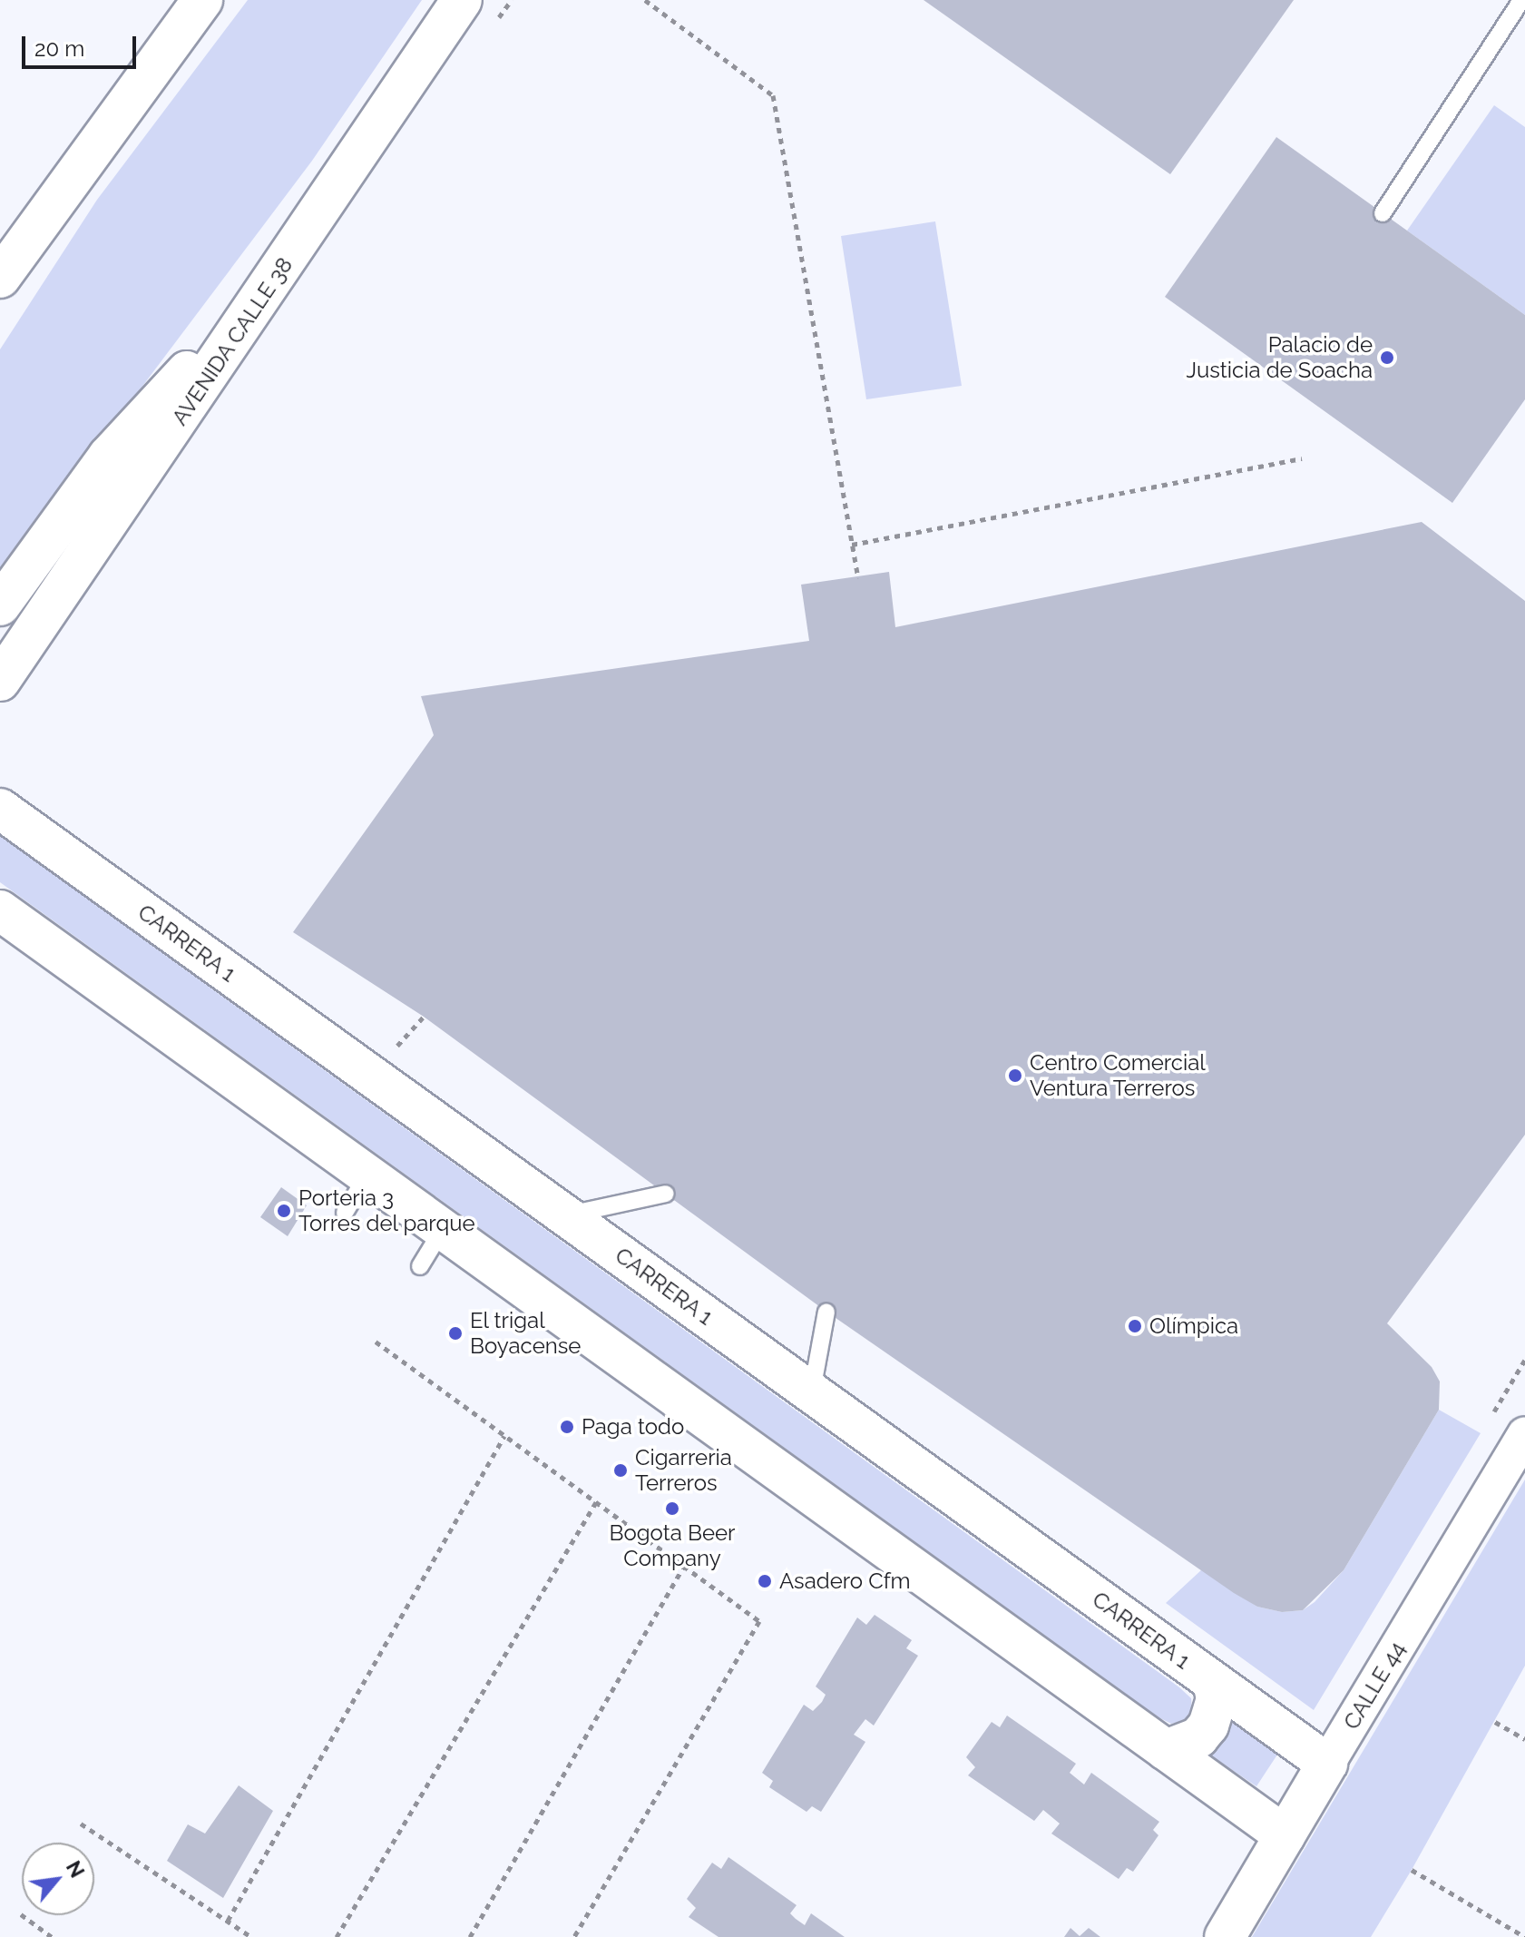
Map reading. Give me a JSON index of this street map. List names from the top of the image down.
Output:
{
  "streets": {
    "street": ["AVENIDA CALLE 38", "CARRERA 1", "CALLE 44"]
  },
  "crossings": [
    ["CARRERA 1", "CALLE 44"]
  ],
  "places": [
    "Palacio de Justicia de Soacha",
    "Centro Comercial Ventura Terreros",
    "Porteria 3 Torres del parque",
    "Olímpica",
    "El trigal Boyacense",
    "Paga todo",
    "Cigarreria Terreros",
    "Bogota Beer Company",
    "Asadero Cfm"
  ],
  "scale_bar": "20 m",
  "north": "top right"
}
